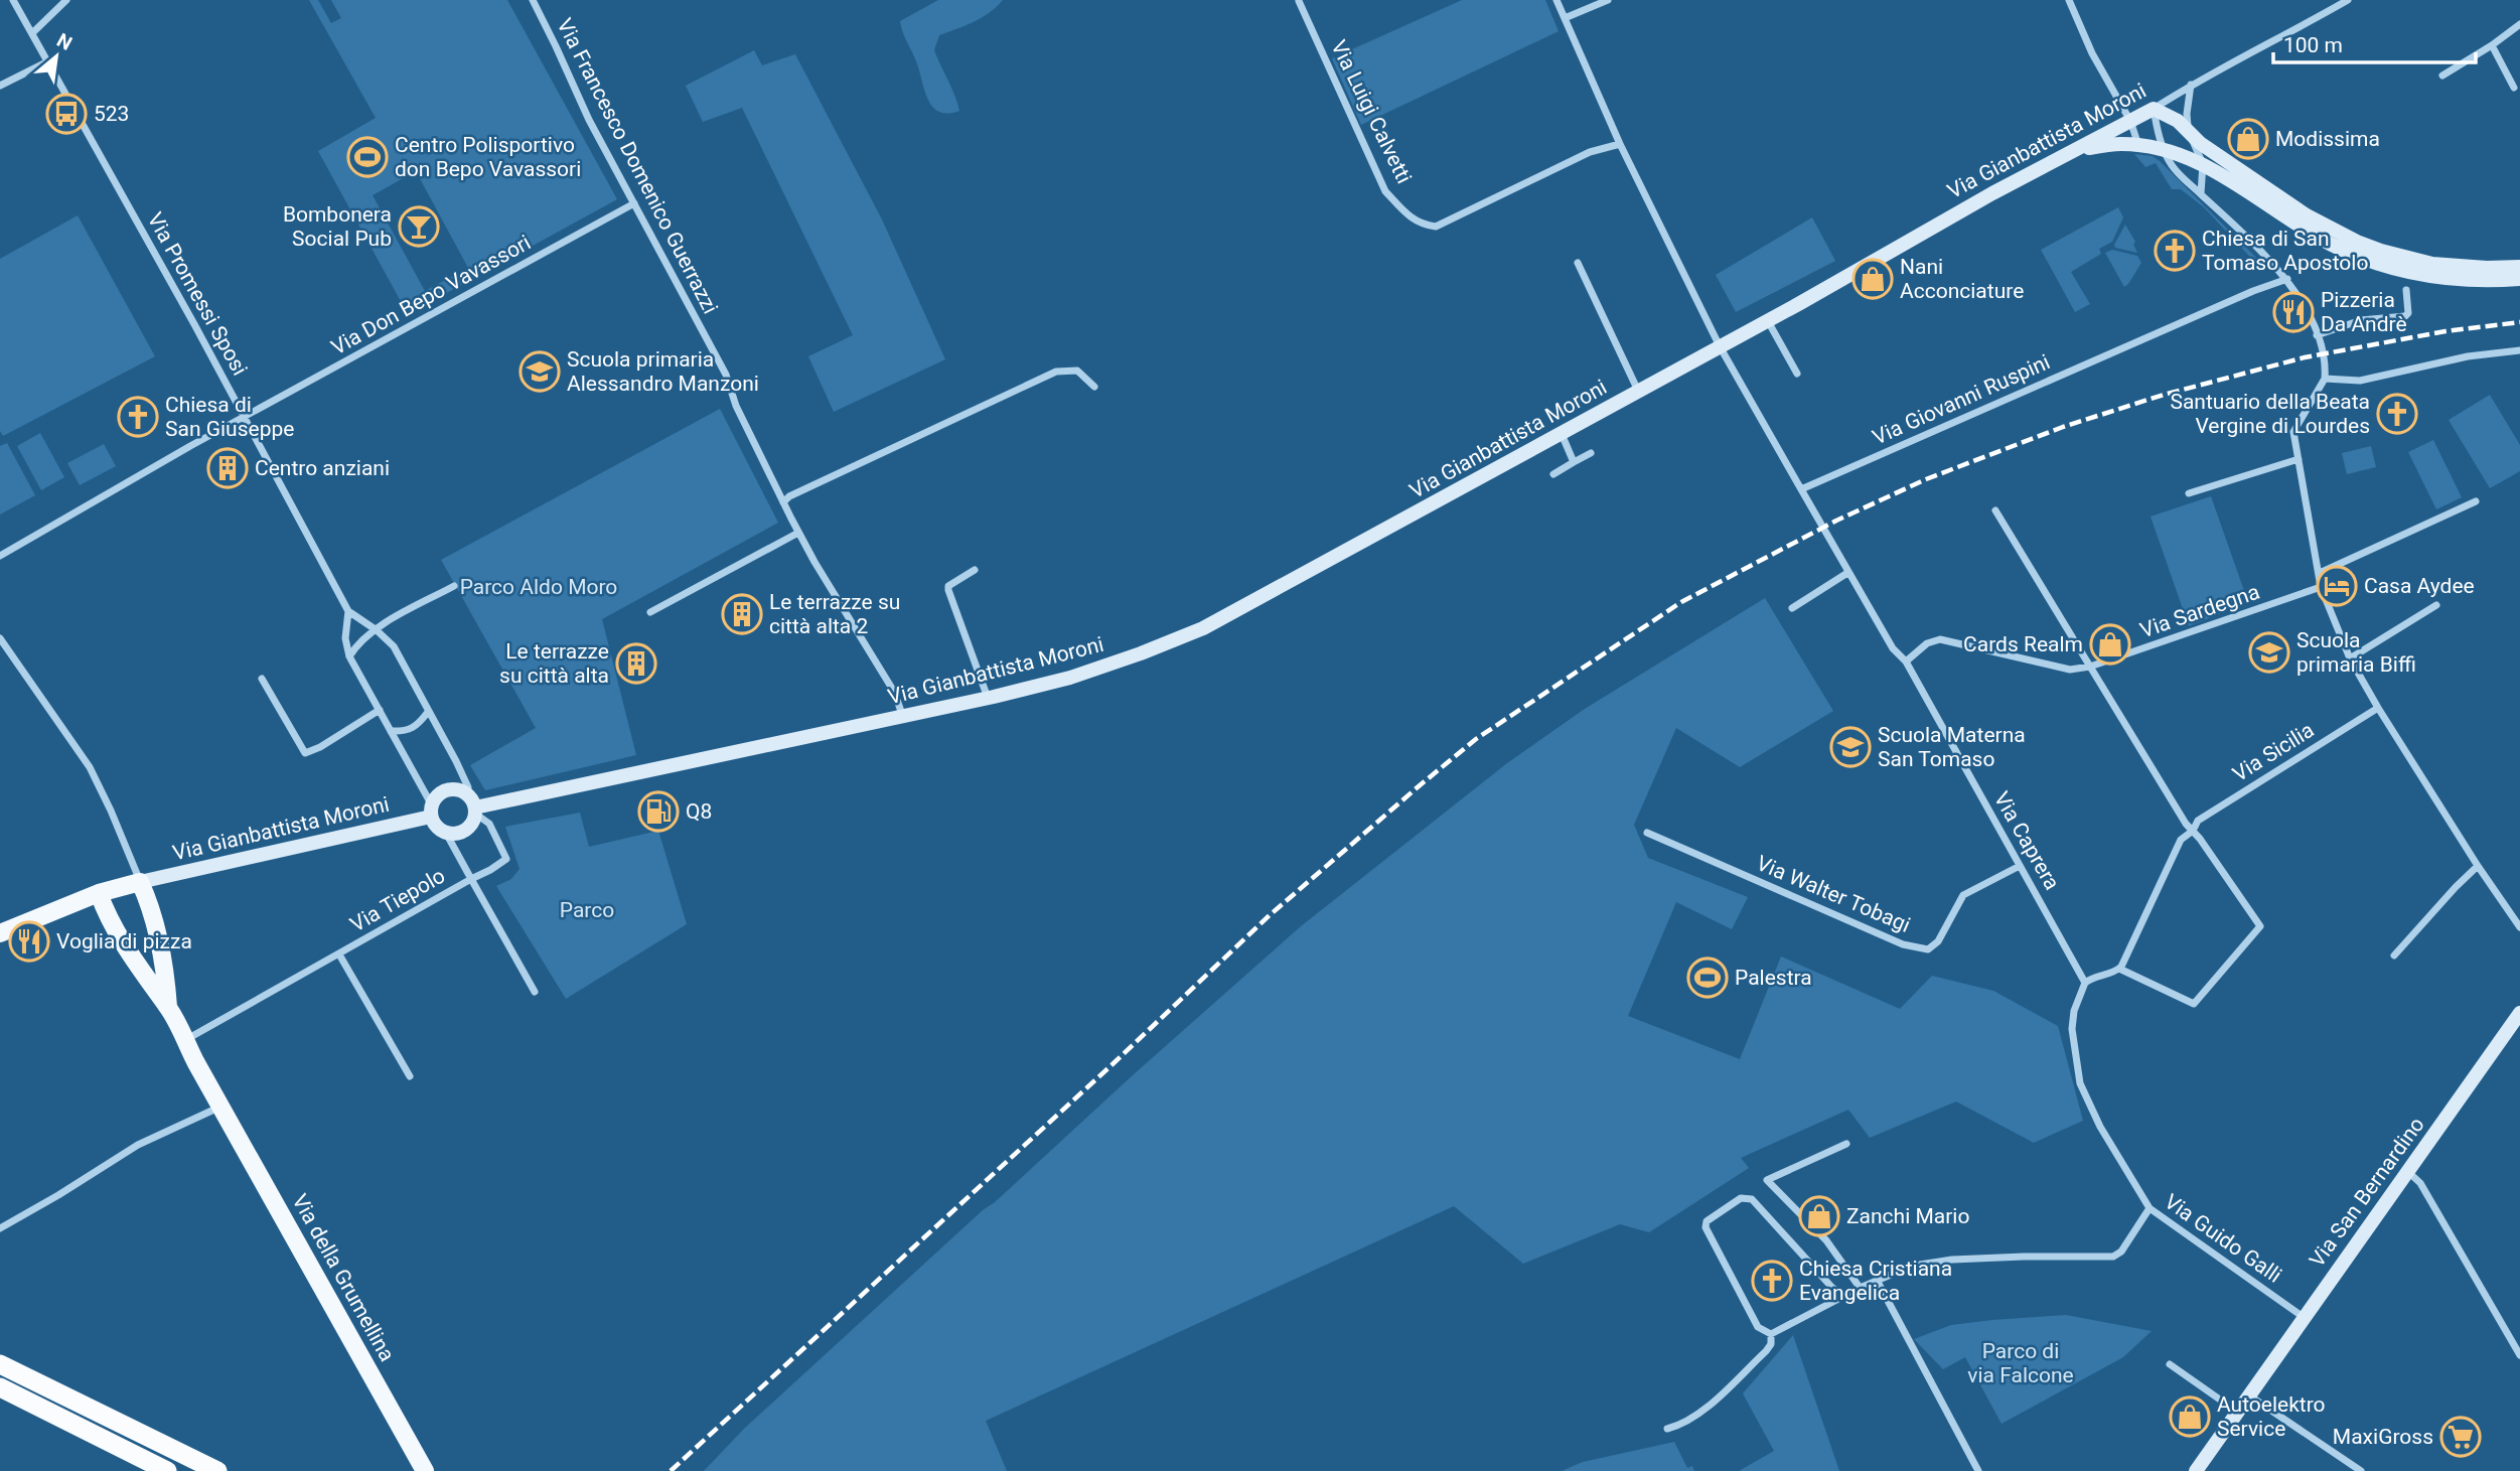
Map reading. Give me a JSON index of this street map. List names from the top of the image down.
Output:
{
  "streets": {
    "main road": ["Via Gianbattista Moroni", "Via San Bernardino", "Via della Grumellina"],
    "street": [
      "Via Luigi Calvetti",
      "Via Francesco Domenico Guerrazzi",
      "Via Promessi Sposi",
      "Via Don Bepo Vavassori",
      "Via Giovanni Ruspini",
      "Via Sardegna",
      "Via Sicilia",
      "Via Caprera",
      "Via Walter Tobagi",
      "Via Tiepolo",
      "Via Guido Galli"
    ]
  },
  "crossings": [
    ["Via Gianbattista Moroni", "Via Francesco Domenico Guerrazzi"],
    ["Via Gianbattista Moroni", "Via Promessi Sposi"],
    ["Via Gianbattista Moroni", "Via della Grumellina"],
    ["Via Francesco Domenico Guerrazzi", "Via Don Bepo Vavassori"],
    ["Via Promessi Sposi", "Via Don Bepo Vavassori"],
    ["Via Giovanni Ruspini", "Via Caprera"],
    ["Via Sardegna", "Via Caprera"],
    ["Via Caprera", "Via Walter Tobagi"],
    ["Via Caprera", "Via Guido Galli"],
    ["Via Tiepolo", "Via della Grumellina"],
    ["Via San Bernardino", "Via Guido Galli"]
  ],
  "parks": ["Parco Aldo Moro", "Parco", "Parco di via Falcone"],
  "places": {
    "bus stop": ["523"],
    "shop": [
      "Modissima",
      "Nani Acconciature",
      "Cards Realm",
      "Zanchi Mario",
      "Autoelektro Service"
    ],
    "sports": ["Centro Polisportivo don Bepo Vavassori", "Palestra"],
    "bar": ["Bombonera Social Pub"],
    "church": [
      "Chiesa di San Tomaso Apostolo",
      "Santuario della Beata Vergine di Lourdes",
      "Chiesa di San Giuseppe",
      "Chiesa Cristiana Evangelica"
    ],
    "restaurant": ["Pizzeria Da Andrè", "Voglia di pizza"],
    "school or university": ["Scuola primaria Alessandro Manzoni", "Scuola primaria Biffi", "Scuola Materna San Tomaso"],
    "building": ["Centro anziani", "Le terrazze su città alta 2", "Le terrazze su città alta"],
    "hotel": ["Casa Aydee"],
    "fuel station": ["Q8"],
    "supermarket": ["MaxiGross"]
  },
  "scale_bar": "100 m",
  "north": "top right"
}
